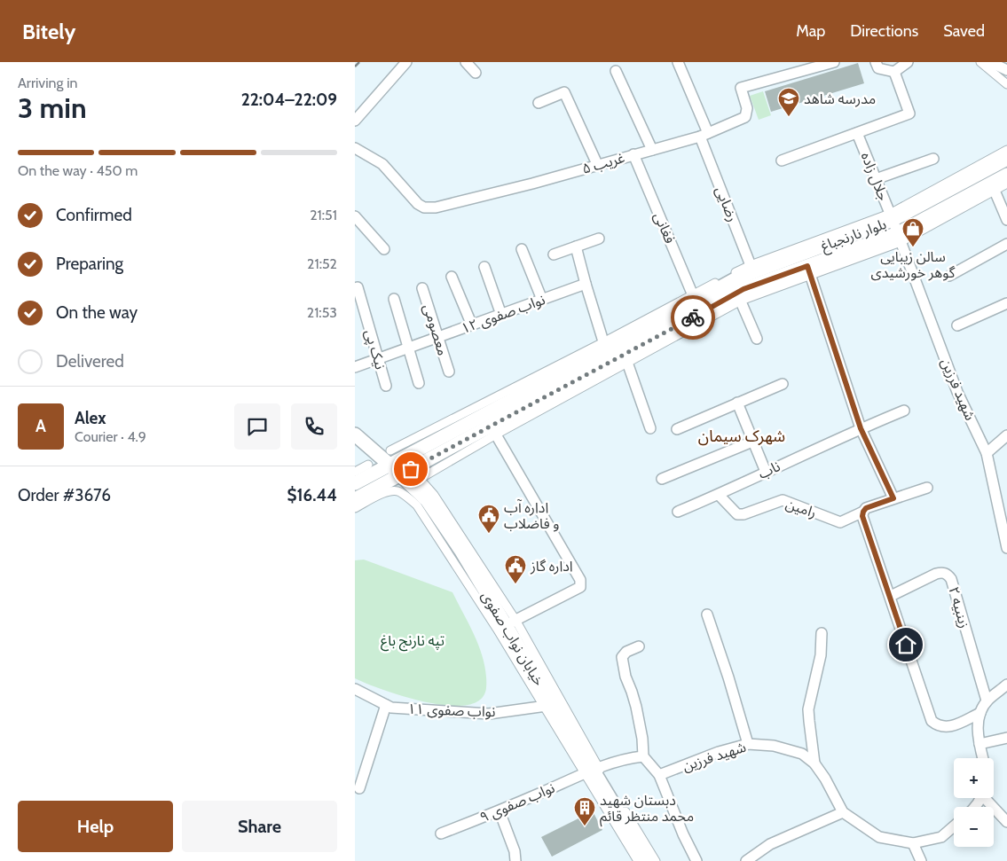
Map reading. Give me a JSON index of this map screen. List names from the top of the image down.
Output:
{
  "streets": {
    "main road": ["بلوار نارنجباغ", "خیابان نواب صفوی"],
    "street": [
      "غریب ۵",
      "جلال زاده",
      "رضایی",
      "فغانی",
      "نواب صفوی ۱۲",
      "معصومی",
      "نیک پی",
      "شهید فرزین",
      "ناب",
      "رامین",
      "زینبیه ۲",
      "نواب صفوی ۱۱",
      "نواب صفوی ۹"
    ]
  },
  "crossings": [
    ["غریب ۵", "رضایی"],
    ["غریب ۵", "فغانی"],
    ["جلال زاده", "بلوار نارنجباغ"],
    ["جلال زاده", "شهید فرزین"],
    ["رضایی", "بلوار نارنجباغ"],
    ["فغانی", "بلوار نارنجباغ"],
    ["بلوار نارنجباغ", "شهید فرزین"],
    ["بلوار نارنجباغ", "خیابان نواب صفوی"],
    ["نواب صفوی ۱۲", "معصومی"],
    ["نواب صفوی ۱۲", "نیک پی"],
    ["ناب", "رامین"],
    ["خیابان نواب صفوی", "نواب صفوی ۱۱"],
    ["خیابان نواب صفوی", "نواب صفوی ۹"]
  ],
  "districts": ["شهرک سیمان"],
  "parks": ["تپه نارنج باغ"],
  "places": {
    "school or university": ["مدرسه شاهد"],
    "shop": ["سالن زیبایی گوهر خورشیدی"],
    "public building": ["اداره آب و فاضلاب", "اداره گاز"],
    "building": ["دبستان شهید محمد منتظر قائم"]
  },
  "page": {
    "header": "Bitely",
    "nav": ["Map", "Directions", "Saved"],
    "heading": ["3 min", "Arriving in", "22:04–22:09"],
    "panel": [
      "Alex",
      "Courier · 4.9",
      "Order #3676",
      "$16.44"
    ],
    "bar": "On the way · 450 m",
    "list": [
      ["Confirmed", "21:51"],
      ["Preparing", "21:52"],
      ["On the way", "21:53"],
      "Delivered"
    ],
    "round": "A",
    "map_buttons": ["+", "−"],
    "buttons": ["Help", "Share"]
  }
}
